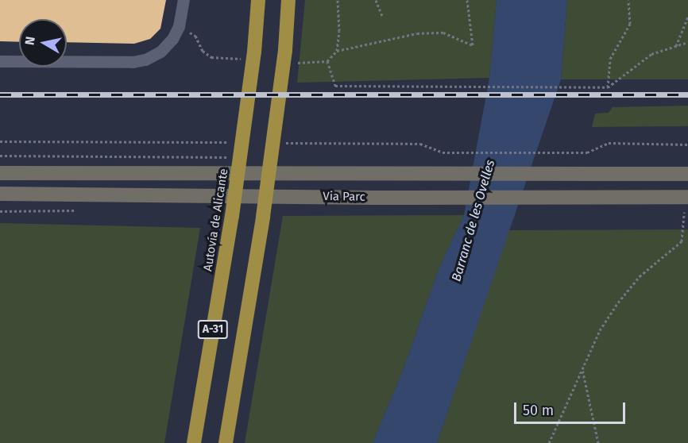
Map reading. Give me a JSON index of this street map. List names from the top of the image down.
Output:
{
  "streets": {
    "highway": ["Autovía de Alicante", "A-31"],
    "main road": ["Via Parc"]
  },
  "water": ["Barranc de les Ovelles"],
  "scale_bar": "50 m",
  "north": "left"
}
